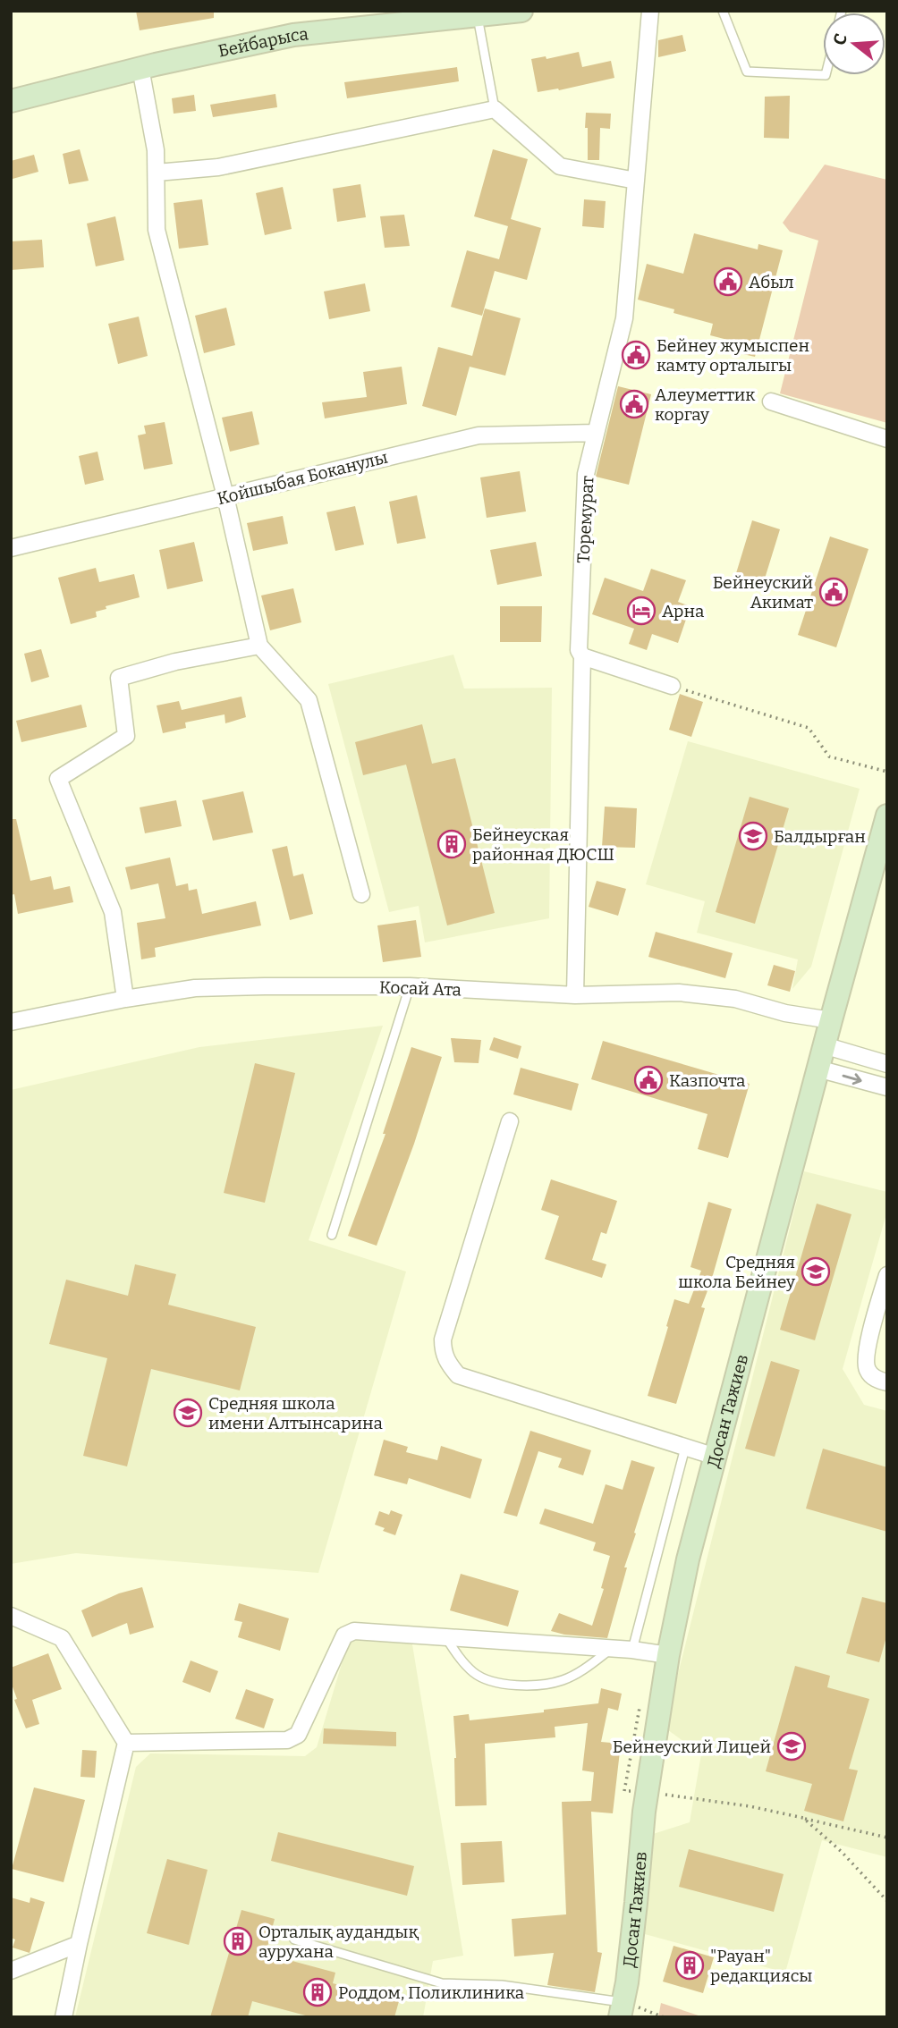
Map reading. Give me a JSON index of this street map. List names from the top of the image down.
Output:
{
  "streets": {
    "street": [
      "Бейбарыса",
      "Койшыбая Боканулы",
      "Торемурат",
      "Косай Ата",
      "Досан Тажиев"
    ]
  },
  "crossings": [
    ["Койшыбая Боканулы", "Торемурат"],
    ["Торемурат", "Косай Ата"],
    ["Косай Ата", "Досан Тажиев"]
  ],
  "places": {
    "public building": [
      "Абыл",
      "Бейнеу жумыспен камту орталыгы",
      "Алеуметтик коргау",
      "Бейнеуский Акимат",
      "Казпочта"
    ],
    "hotel": ["Арна"],
    "school or university": [
      "Балдырған",
      "Средняя школа Бейнеу",
      "Средняя школа имени Алтынсарина",
      "Бейнеуский Лицей"
    ],
    "building": [
      "Бейнеуская районная ДЮСШ",
      "Орталық аудандық аурухана",
      "\"Рауан\" редакциясы",
      "Роддом, Поликлиника"
    ]
  },
  "north": "left"
}
